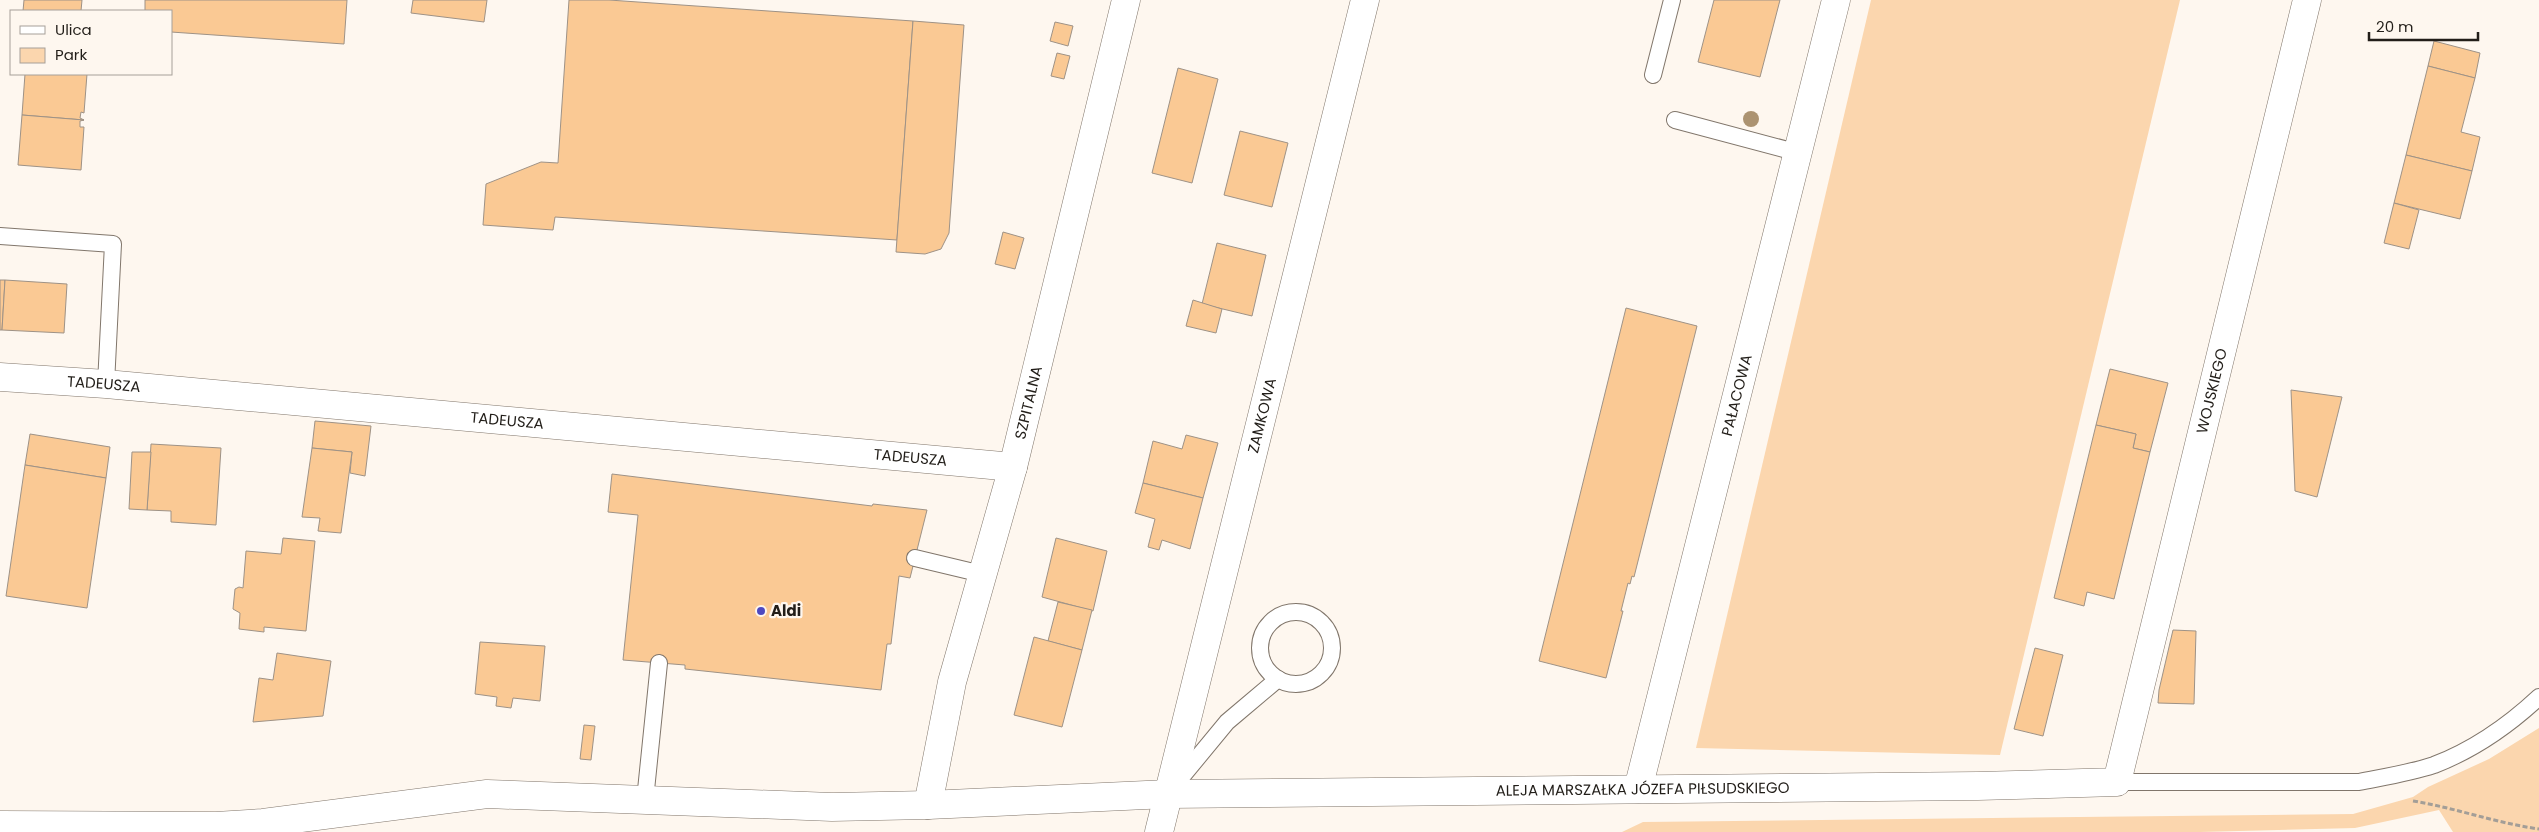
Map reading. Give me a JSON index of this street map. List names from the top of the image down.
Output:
{
  "streets": {
    "street": [
      "TADEUSZA",
      "WOJSKIEGO",
      "PAŁACOWA",
      "SZPITALNA",
      "ZAMKOWA",
      "ALEJA MARSZAŁKA JÓZEFA PIŁSUDSKIEGO"
    ]
  },
  "crossings": [
    ["TADEUSZA", "SZPITALNA"],
    ["WOJSKIEGO", "ALEJA MARSZAŁKA JÓZEFA PIŁSUDSKIEGO"],
    ["PAŁACOWA", "ALEJA MARSZAŁKA JÓZEFA PIŁSUDSKIEGO"],
    ["SZPITALNA", "ALEJA MARSZAŁKA JÓZEFA PIŁSUDSKIEGO"],
    ["ZAMKOWA", "ALEJA MARSZAŁKA JÓZEFA PIŁSUDSKIEGO"]
  ],
  "places": ["Aldi"],
  "legend": ["Ulica", "Park"],
  "scale_bar": "20 m"
}
